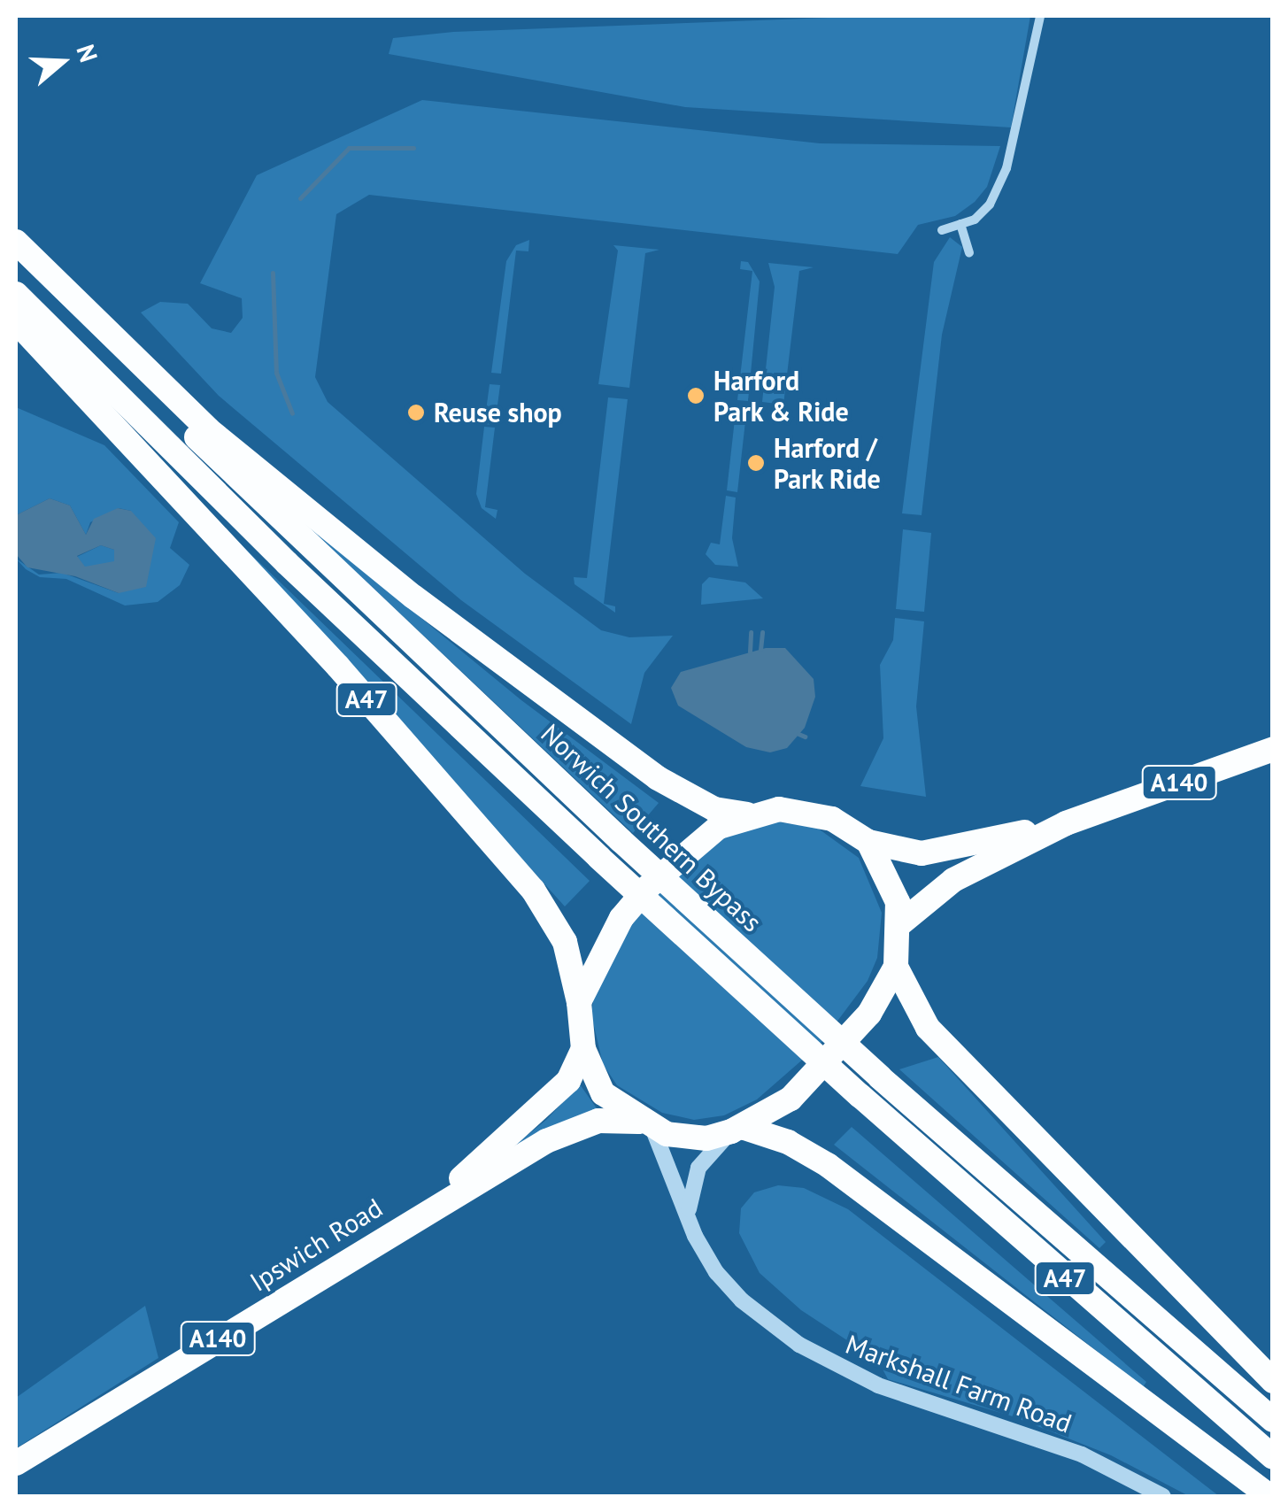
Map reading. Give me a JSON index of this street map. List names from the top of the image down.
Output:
{
  "streets": {
    "highway": [
      "A47",
      "A140",
      "Norwich Southern Bypass",
      "Ipswich Road"
    ],
    "street": ["Markshall Farm Road"]
  },
  "crossings": [
    ["A47", "A140"],
    ["A47", "Ipswich Road"],
    ["A47", "Markshall Farm Road"],
    ["A140", "Ipswich Road"],
    ["A140", "Markshall Farm Road"],
    ["Ipswich Road", "Markshall Farm Road"]
  ],
  "places": ["Harford Park & Ride", "Reuse shop", "Harford / Park Ride"],
  "north": "right"
}
